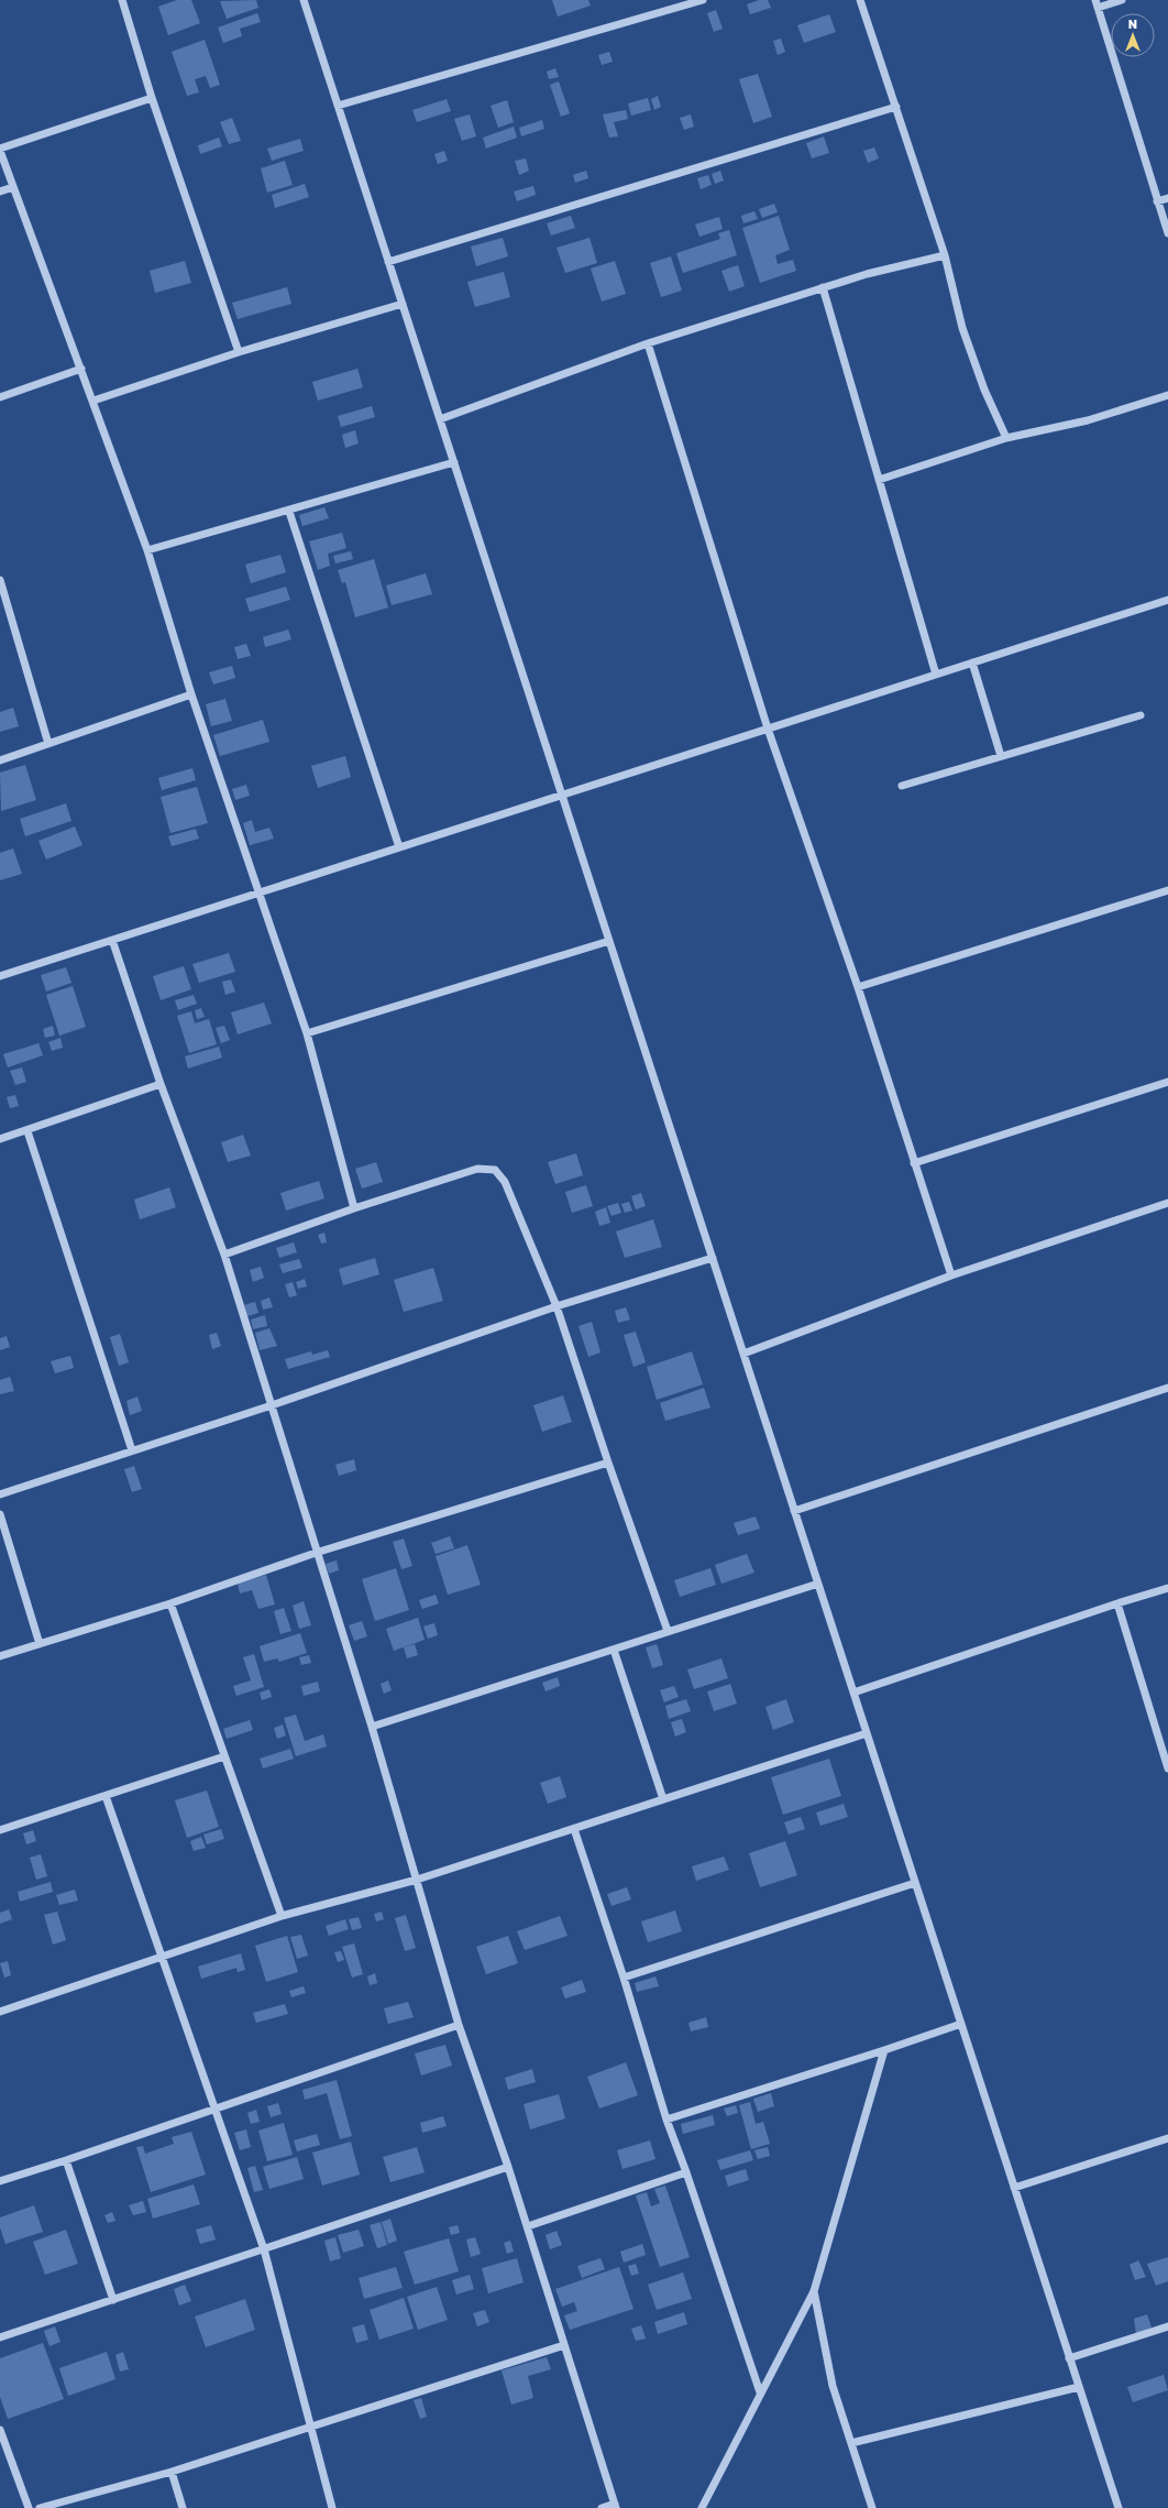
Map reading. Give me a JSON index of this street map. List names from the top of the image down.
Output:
{
  "north": "top"
}
